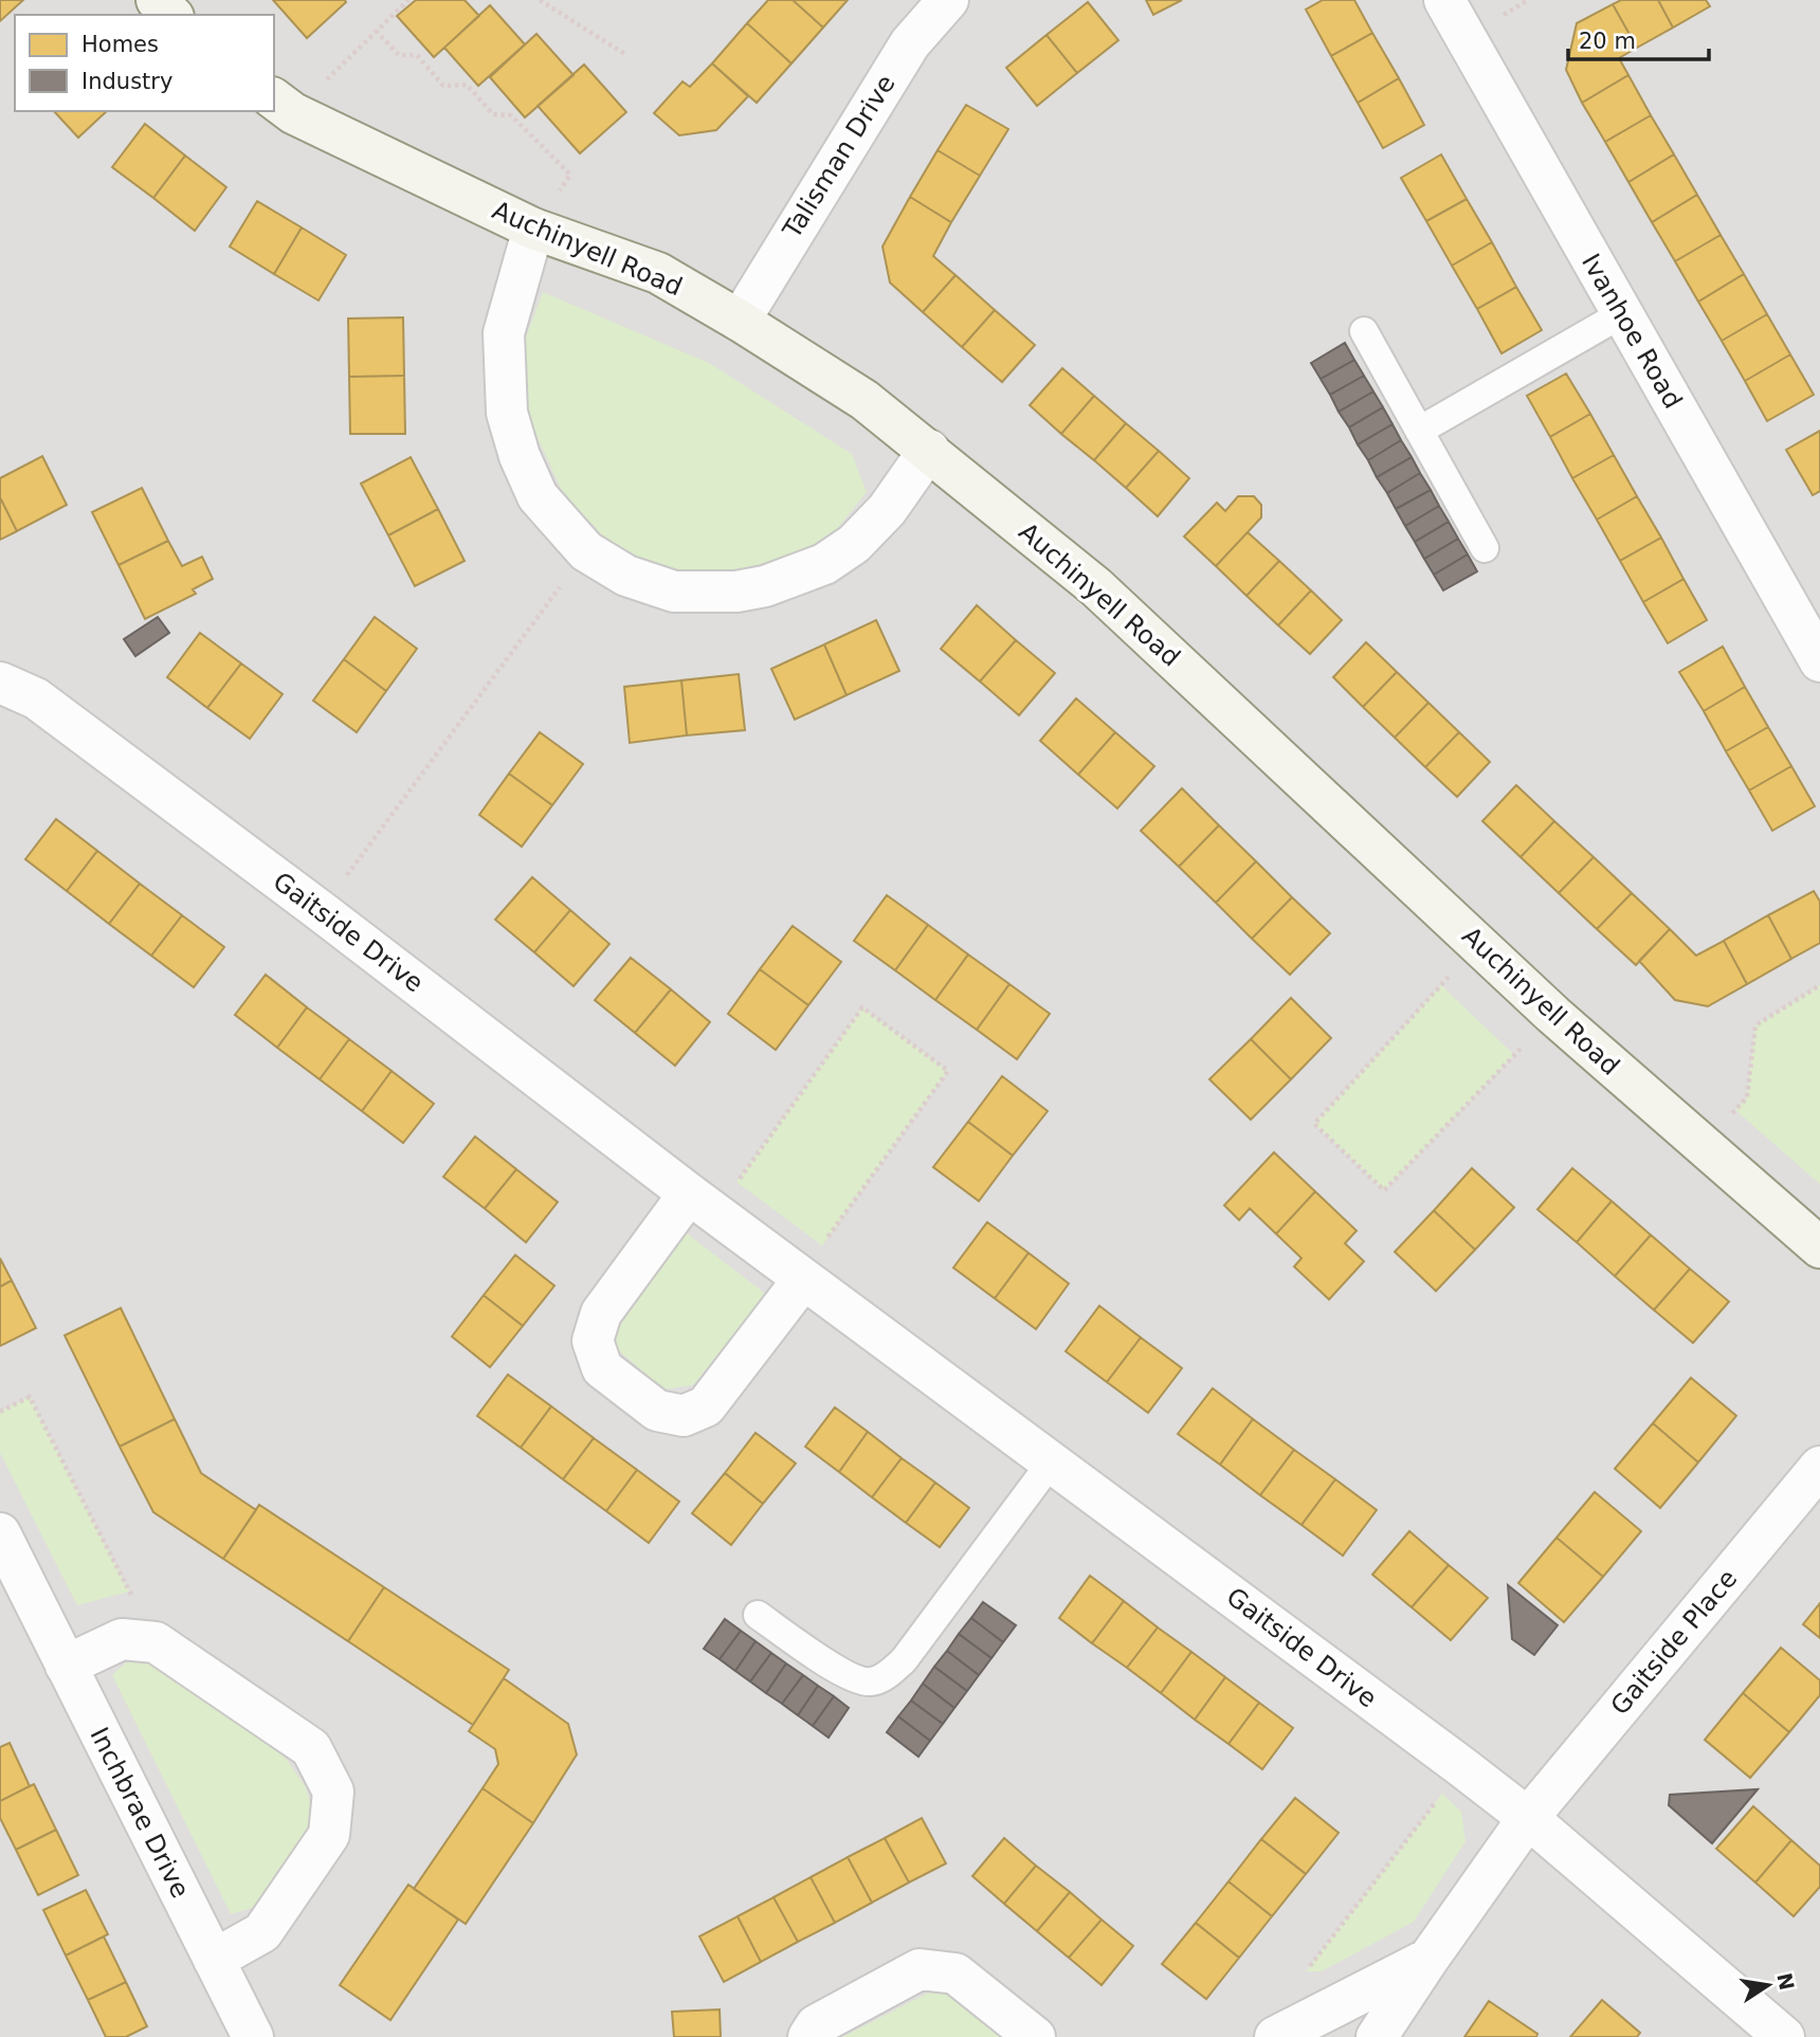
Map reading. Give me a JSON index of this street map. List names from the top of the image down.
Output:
{
  "streets": {
    "street": [
      "Talisman Drive",
      "Auchinyell Road",
      "Ivanhoe Road",
      "Gaitside Drive",
      "Gaitside Place",
      "Inchbrae Drive"
    ]
  },
  "crossings": [
    ["Talisman Drive", "Auchinyell Road"],
    ["Gaitside Drive", "Gaitside Place"]
  ],
  "legend": ["Homes", "Industry"],
  "scale_bar": "20 m",
  "north": "right"
}
